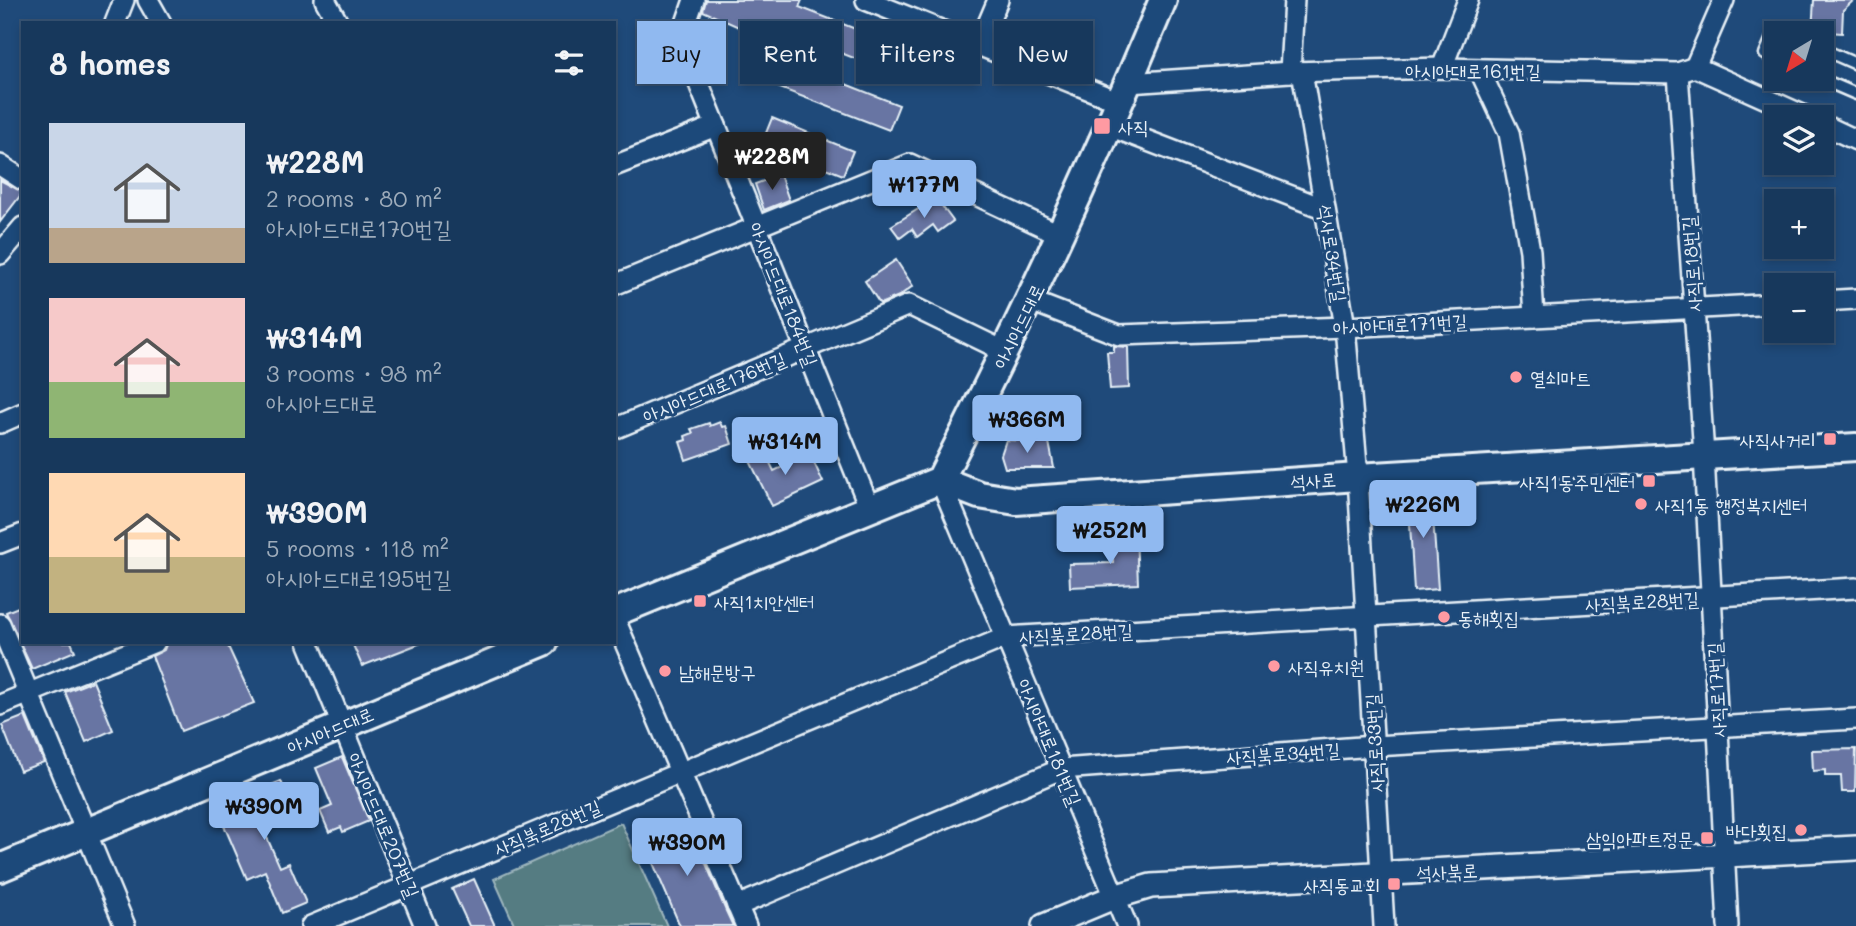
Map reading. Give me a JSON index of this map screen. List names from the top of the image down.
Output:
{
  "streets": {
    "main road": ["아시아드대로", "석사로"],
    "street": [
      "아시아대로161번길",
      "석사로34번길",
      "사직로18번길",
      "아시아드대로184번길",
      "아시아대로171번길",
      "아시아드대로176번길",
      "사직북로28번길",
      "사직로17번길",
      "아시아대로181번길",
      "사직로33번길",
      "사직북로34번길",
      "아시아드대로207번길",
      "석사북로"
    ]
  },
  "crossings": [
    ["아시아대로161번길", "석사로34번길"],
    ["아시아대로161번길", "사직로18번길"],
    ["아시아대로161번길", "아시아드대로"],
    ["석사로34번길", "아시아대로171번길"],
    ["석사로34번길", "석사로"],
    ["석사로34번길", "사직로33번길"],
    ["사직로18번길", "아시아대로171번길"],
    ["사직로18번길", "석사로"],
    ["사직로18번길", "사직로17번길"],
    ["아시아드대로184번길", "아시아드대로176번길"],
    ["아시아대로171번길", "아시아드대로"],
    ["아시아드대로", "아시아드대로176번길"],
    ["아시아드대로", "석사로"],
    ["아시아드대로", "아시아대로181번길"],
    ["아시아드대로", "아시아드대로207번길"],
    ["석사로", "사직로17번길"],
    ["석사로", "아시아대로181번길"],
    ["석사로", "사직로33번길"],
    ["사직북로28번길", "사직로17번길"],
    ["사직북로28번길", "아시아대로181번길"],
    ["사직북로28번길", "사직로33번길"],
    ["사직북로28번길", "아시아드대로207번길"],
    ["사직로17번길", "사직북로34번길"],
    ["사직로17번길", "석사북로"],
    ["아시아대로181번길", "사직북로34번길"],
    ["아시아대로181번길", "석사북로"],
    ["사직로33번길", "사직북로34번길"],
    ["사직로33번길", "석사북로"]
  ],
  "places": {
    "transit": [
      "사직",
      "사직사거리",
      "사직1동주민센터",
      "사직1치안센터",
      "삼익아파트정문",
      "사직동교회"
    ],
    "other": [
      "열쇠마트",
      "사직1동 행정복지센터",
      "동해횟집",
      "사직유치원",
      "남해문방구",
      "바다횟집"
    ]
  },
  "north": "bottom left",
  "page": {
    "map_buttons": ["+", "−"],
    "chip": [
      "Buy",
      "Rent",
      "Filters",
      "New"
    ],
    "heading": "8 homes",
    "list": [
      {
        "name": "₩228M",
        "note": "2 rooms · 80 m² · 아시아드대로170번길"
      },
      {
        "name": "₩314M",
        "note": "3 rooms · 98 m² · 아시아드대로"
      },
      {
        "name": "₩390M",
        "note": "5 rooms · 118 m² · 아시아드대로195번길"
      }
    ],
    "price": [
      "₩228M",
      "₩177M",
      "₩366M",
      "₩314M",
      "₩226M",
      "₩252M",
      "₩390M",
      "₩390M"
    ]
  }
}
